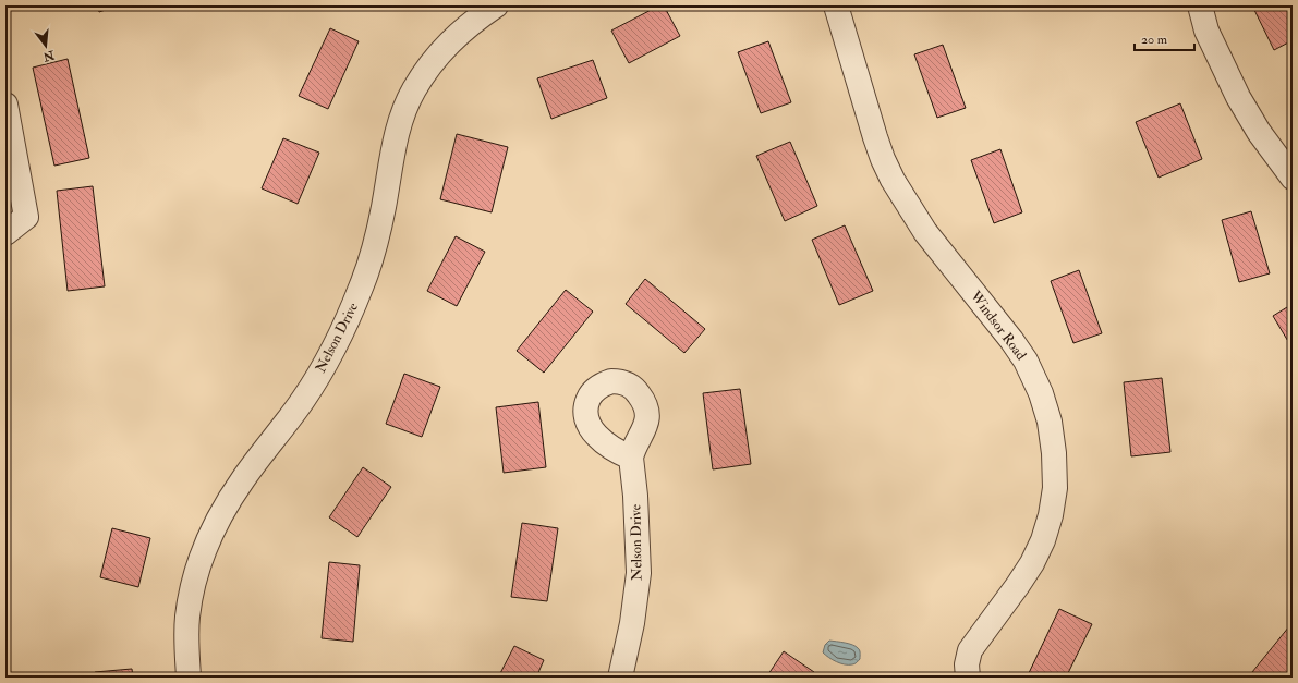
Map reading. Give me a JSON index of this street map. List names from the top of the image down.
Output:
{
  "streets": {
    "street": ["Windsor Road", "Nelson Drive"]
  },
  "scale_bar": "20 m",
  "north": "bottom"
}
